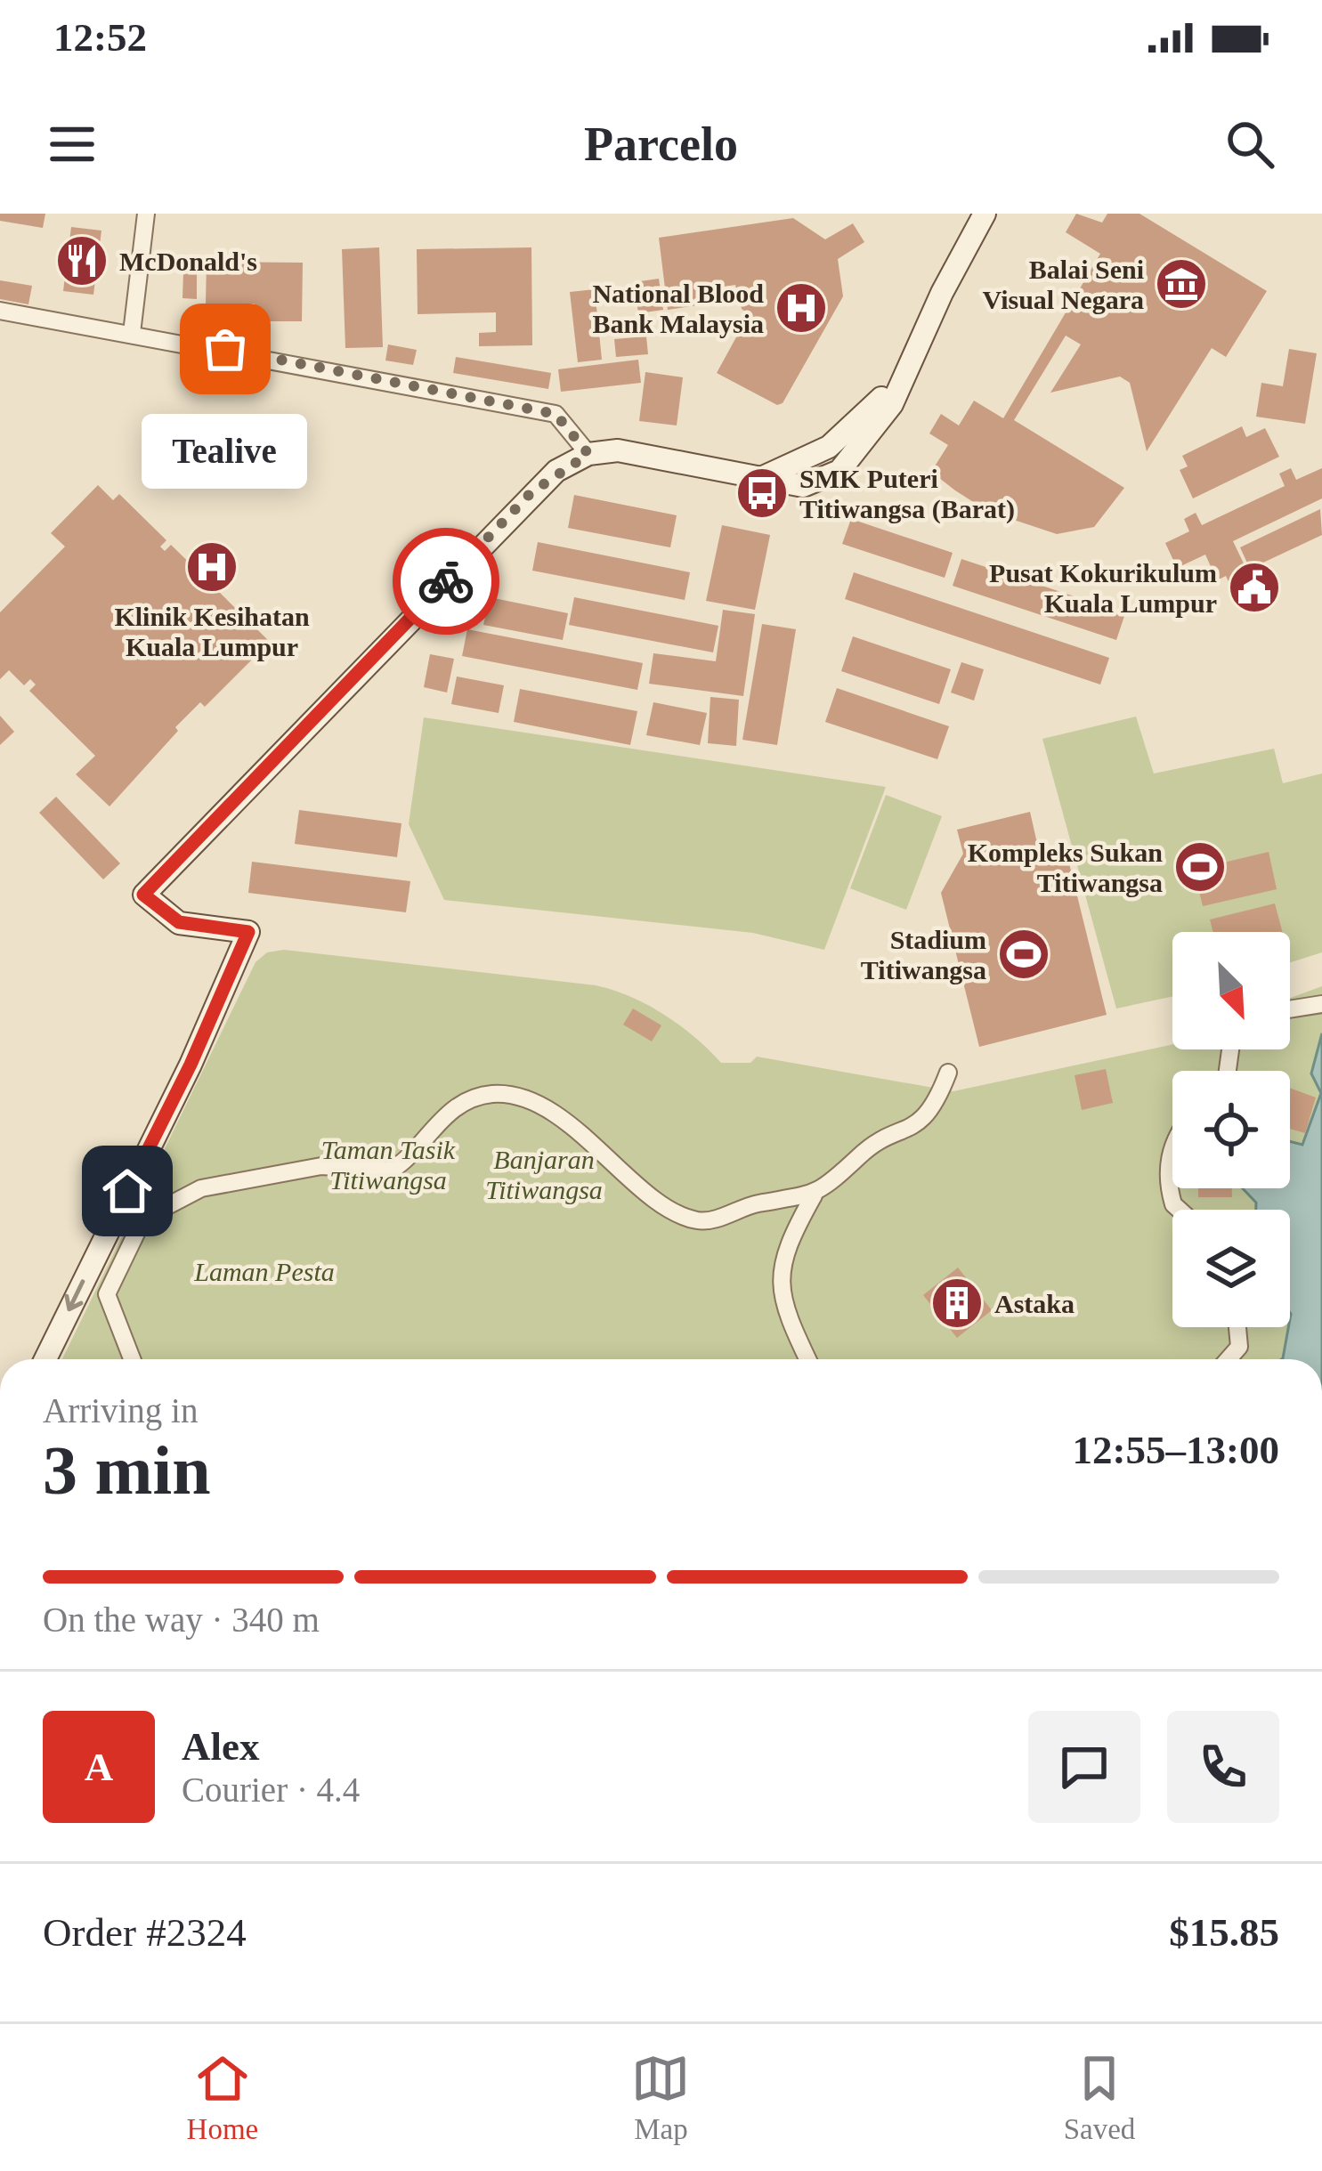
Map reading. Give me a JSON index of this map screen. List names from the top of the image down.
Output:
{
  "parks": ["Taman Tasik Titiwangsa", "Banjaran Titiwangsa", "Laman Pesta"],
  "places": {
    "restaurant": ["McDonald's"],
    "museum": ["Balai Seni Visual Negara"],
    "hospital": ["National Blood Bank Malaysia", "Klinik Kesihatan Kuala Lumpur"],
    "other": ["Tealive"],
    "bus stop": ["SMK Puteri Titiwangsa (Barat)"],
    "public building": ["Pusat Kokurikulum Kuala Lumpur"],
    "sports": ["Kompleks Sukan Titiwangsa", "Stadium Titiwangsa"],
    "building": ["Astaka"]
  },
  "north": "bottom right",
  "page": {
    "status": "12:52",
    "header": "Parcelo",
    "bubble": "Tealive",
    "heading": ["3 min", "Arriving in", "12:55–13:00"],
    "panel": [
      "Alex",
      "Courier · 4.4",
      "Order #2324",
      "$15.85"
    ],
    "bar": "On the way · 340 m",
    "round": "A",
    "tabs": ["Home", "Map", "Saved"]
  }
}
